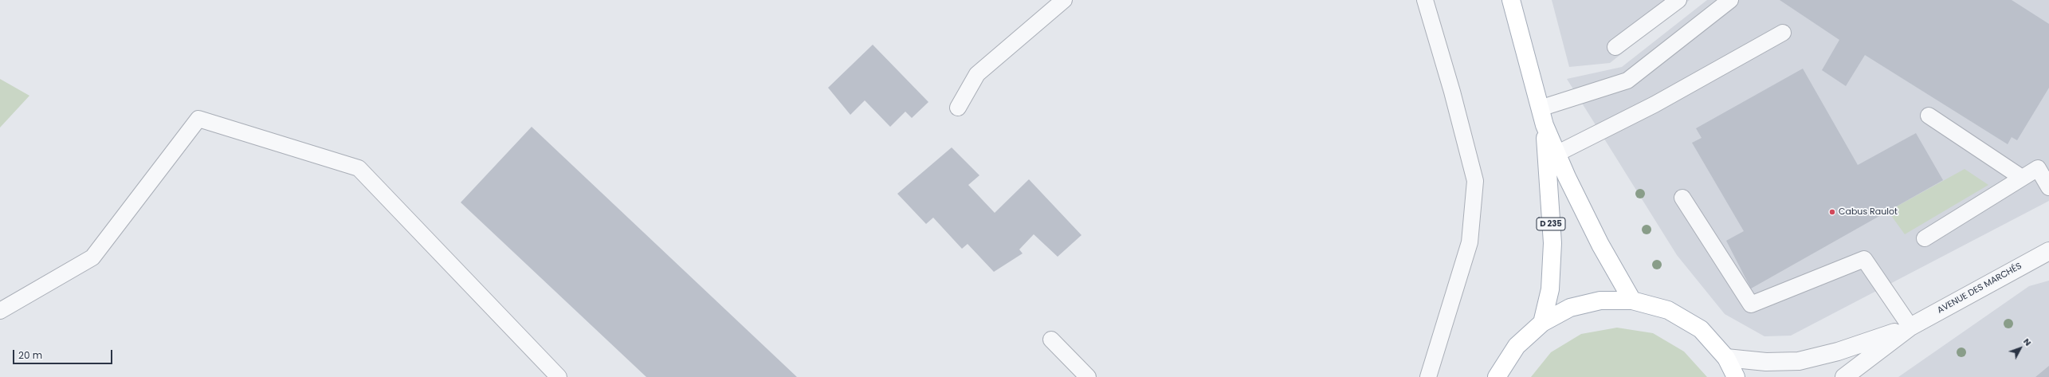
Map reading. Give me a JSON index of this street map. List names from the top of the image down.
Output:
{
  "streets": {
    "main road": ["D 235"],
    "street": ["AVENUE DES MARCHÉS"]
  },
  "places": ["Cabus Raulot"],
  "scale_bar": "20 m",
  "north": "top right"
}
